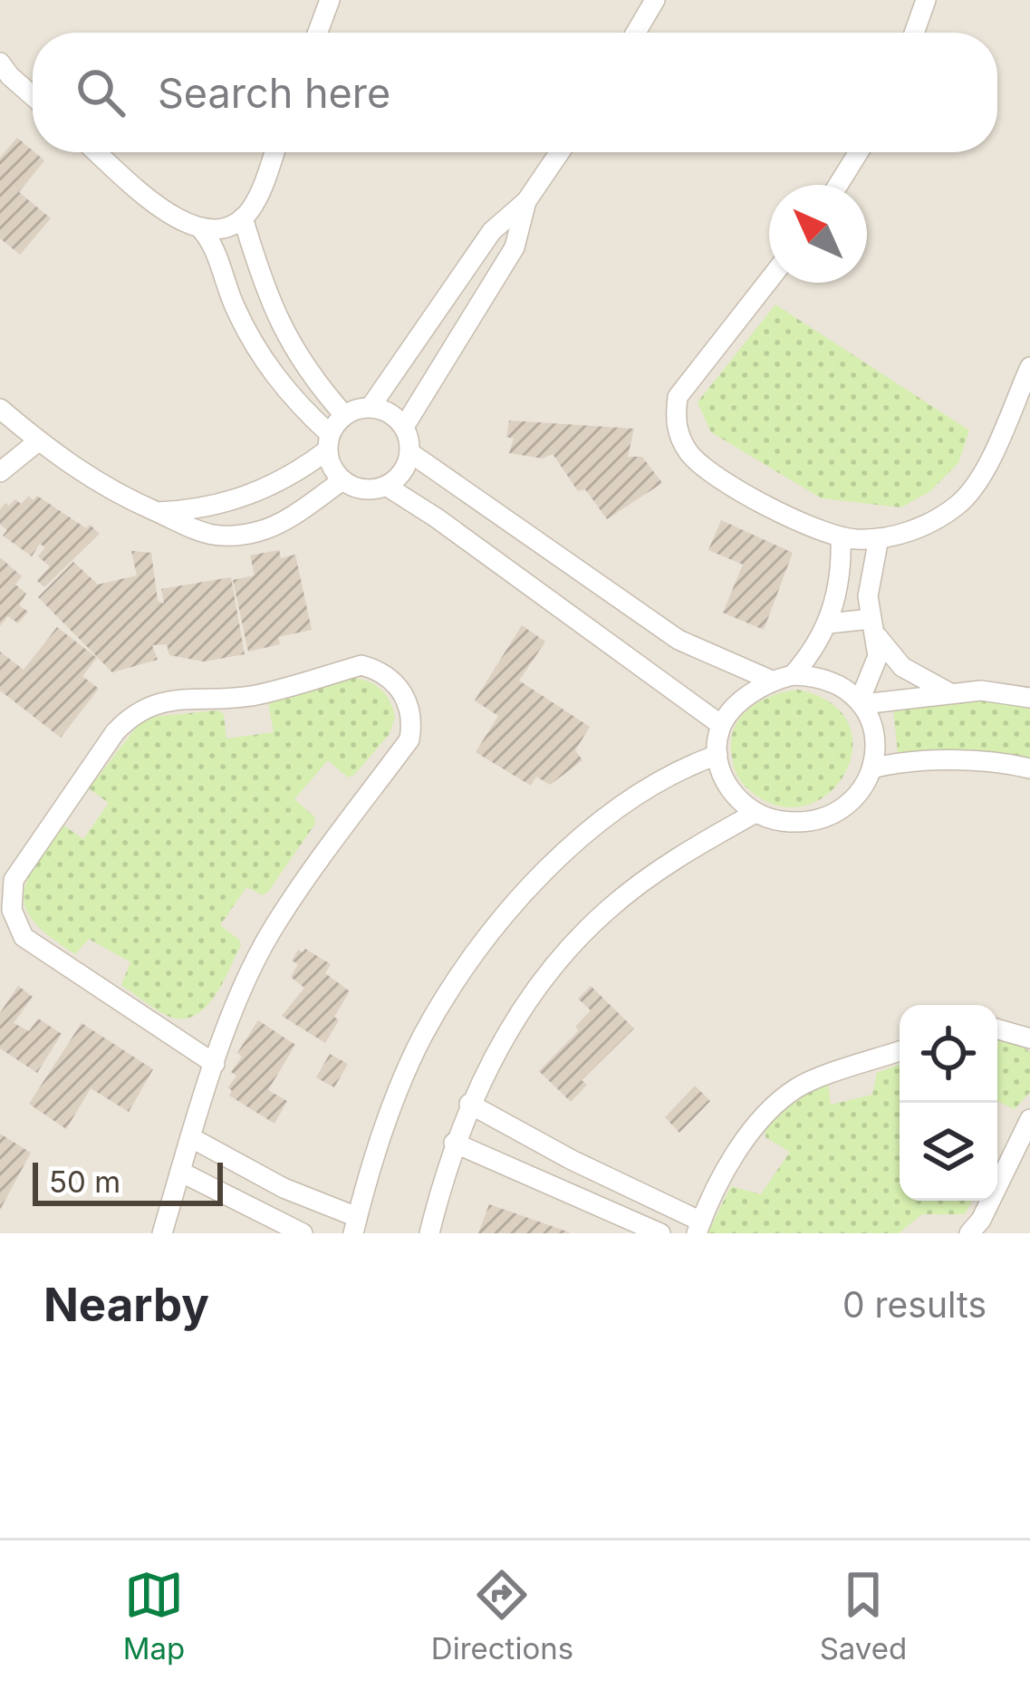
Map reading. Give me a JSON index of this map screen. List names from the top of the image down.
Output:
{
  "scale_bar": "50 m",
  "north": "top left",
  "page": {
    "search": "Search here",
    "scale": "50 m",
    "heading": ["Nearby", "0 results"],
    "nav": ["Map", "Directions", "Saved"]
  }
}
